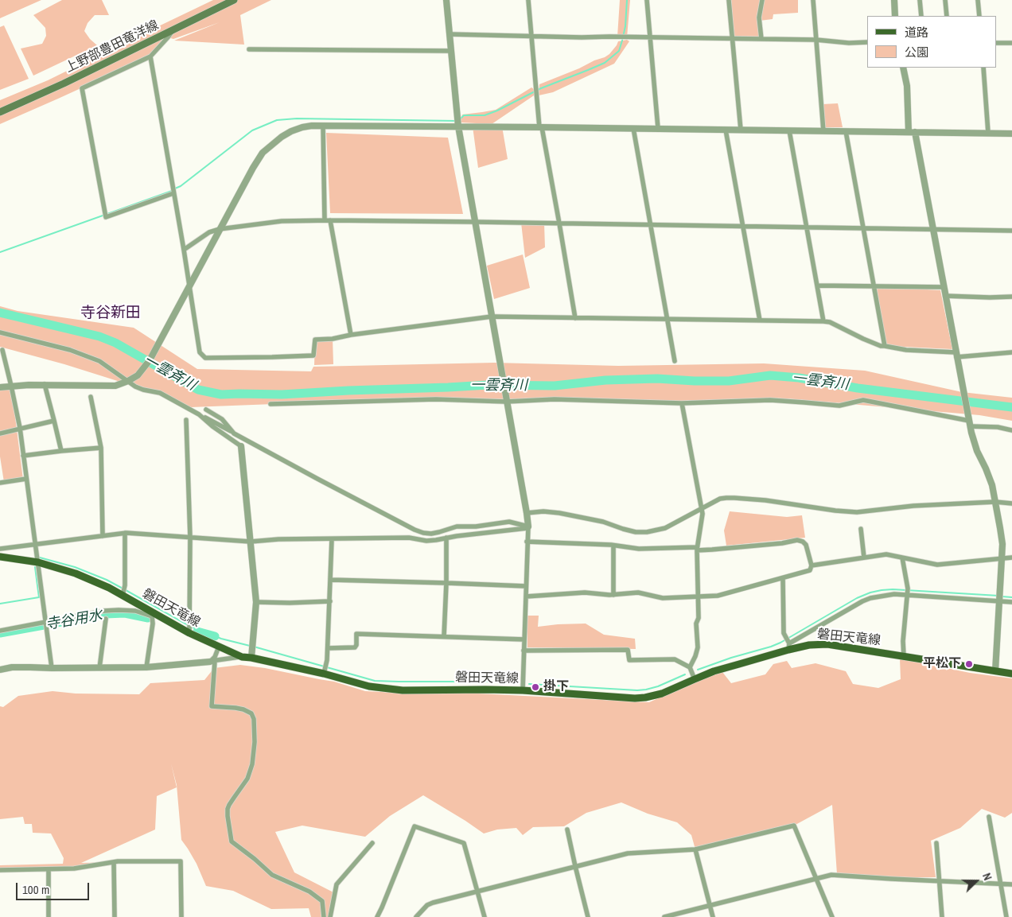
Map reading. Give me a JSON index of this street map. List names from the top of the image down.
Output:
{
  "streets": {
    "main road": ["上野部豊田竜洋線", "磐田天竜線"]
  },
  "districts": ["寺谷新田"],
  "water": ["一雲斉川", "寺谷用水"],
  "places": ["平松下", "掛下"],
  "legend": ["道路", "公園"],
  "scale_bar": "100 m",
  "north": "right"
}
